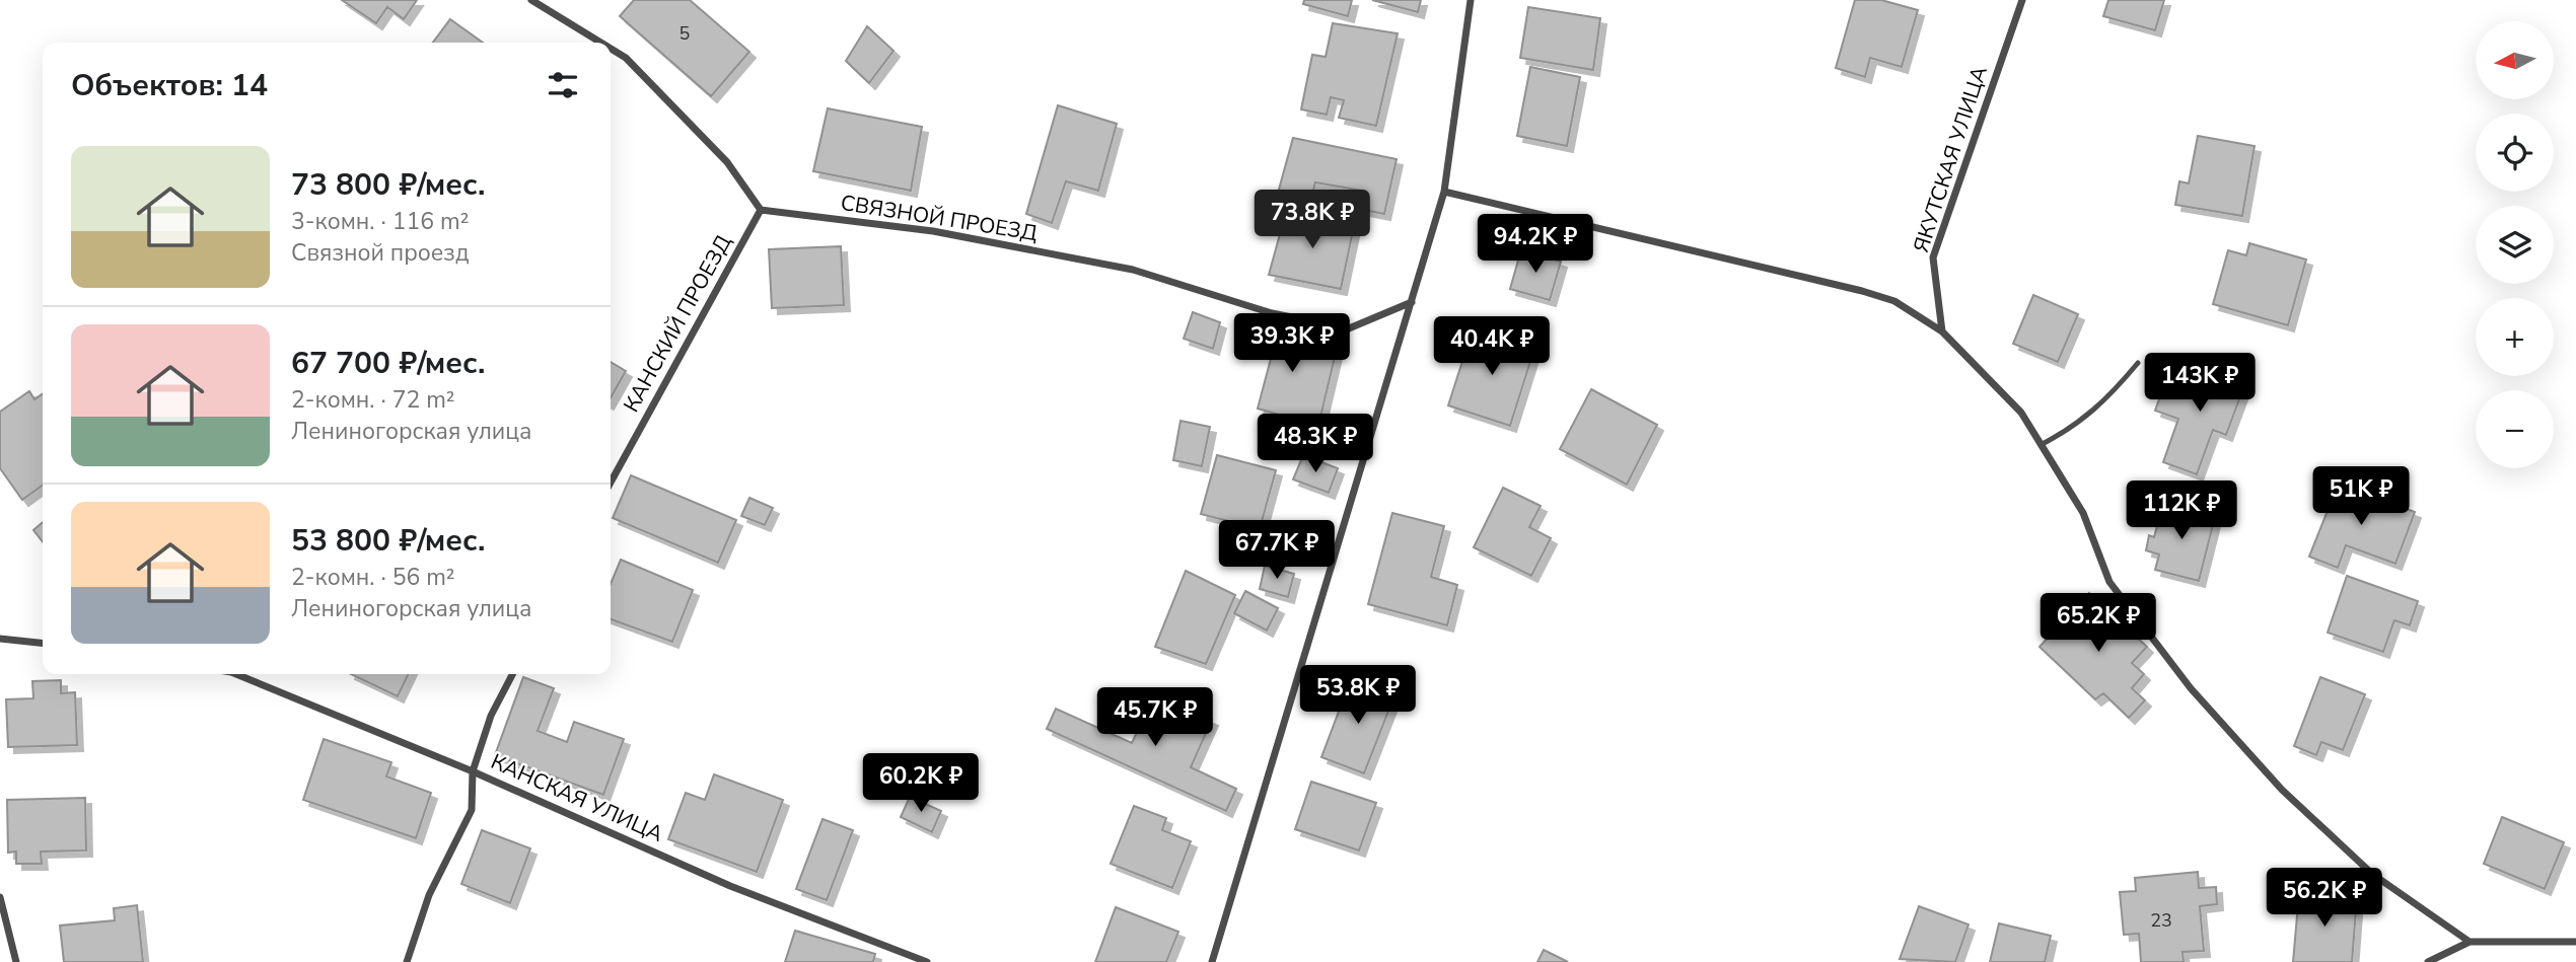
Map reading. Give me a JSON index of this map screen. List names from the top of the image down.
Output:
{
  "streets": {
    "street": [
      "ЯКУТСКАЯ УЛИЦА",
      "СВЯЗНОЙ ПРОЕЗД",
      "КАНСКИЙ ПРОЕЗД",
      "КАНСКАЯ УЛИЦА"
    ]
  },
  "crossings": [
    ["СВЯЗНОЙ ПРОЕЗД", "КАНСКИЙ ПРОЕЗД"]
  ],
  "house_numbers": ["5", "23"],
  "north": "left",
  "page": {
    "map_buttons": ["+", "−"],
    "heading": "Объектов: 14",
    "list": [
      {
        "name": "73 800 ₽/мес.",
        "note": "3-комн. · 116 m² · Связной проезд"
      },
      {
        "name": "67 700 ₽/мес.",
        "note": "2-комн. · 72 m² · Лениногорская улица"
      },
      {
        "name": "53 800 ₽/мес.",
        "note": "2-комн. · 56 m² · Лениногорская улица"
      }
    ],
    "price": [
      "73.8K ₽",
      "94.2K ₽",
      "39.3K ₽",
      "40.4K ₽",
      "143K ₽",
      "48.3K ₽",
      "51K ₽",
      "112K ₽",
      "67.7K ₽",
      "65.2K ₽",
      "53.8K ₽",
      "45.7K ₽",
      "60.2K ₽",
      "56.2K ₽"
    ]
  }
}
